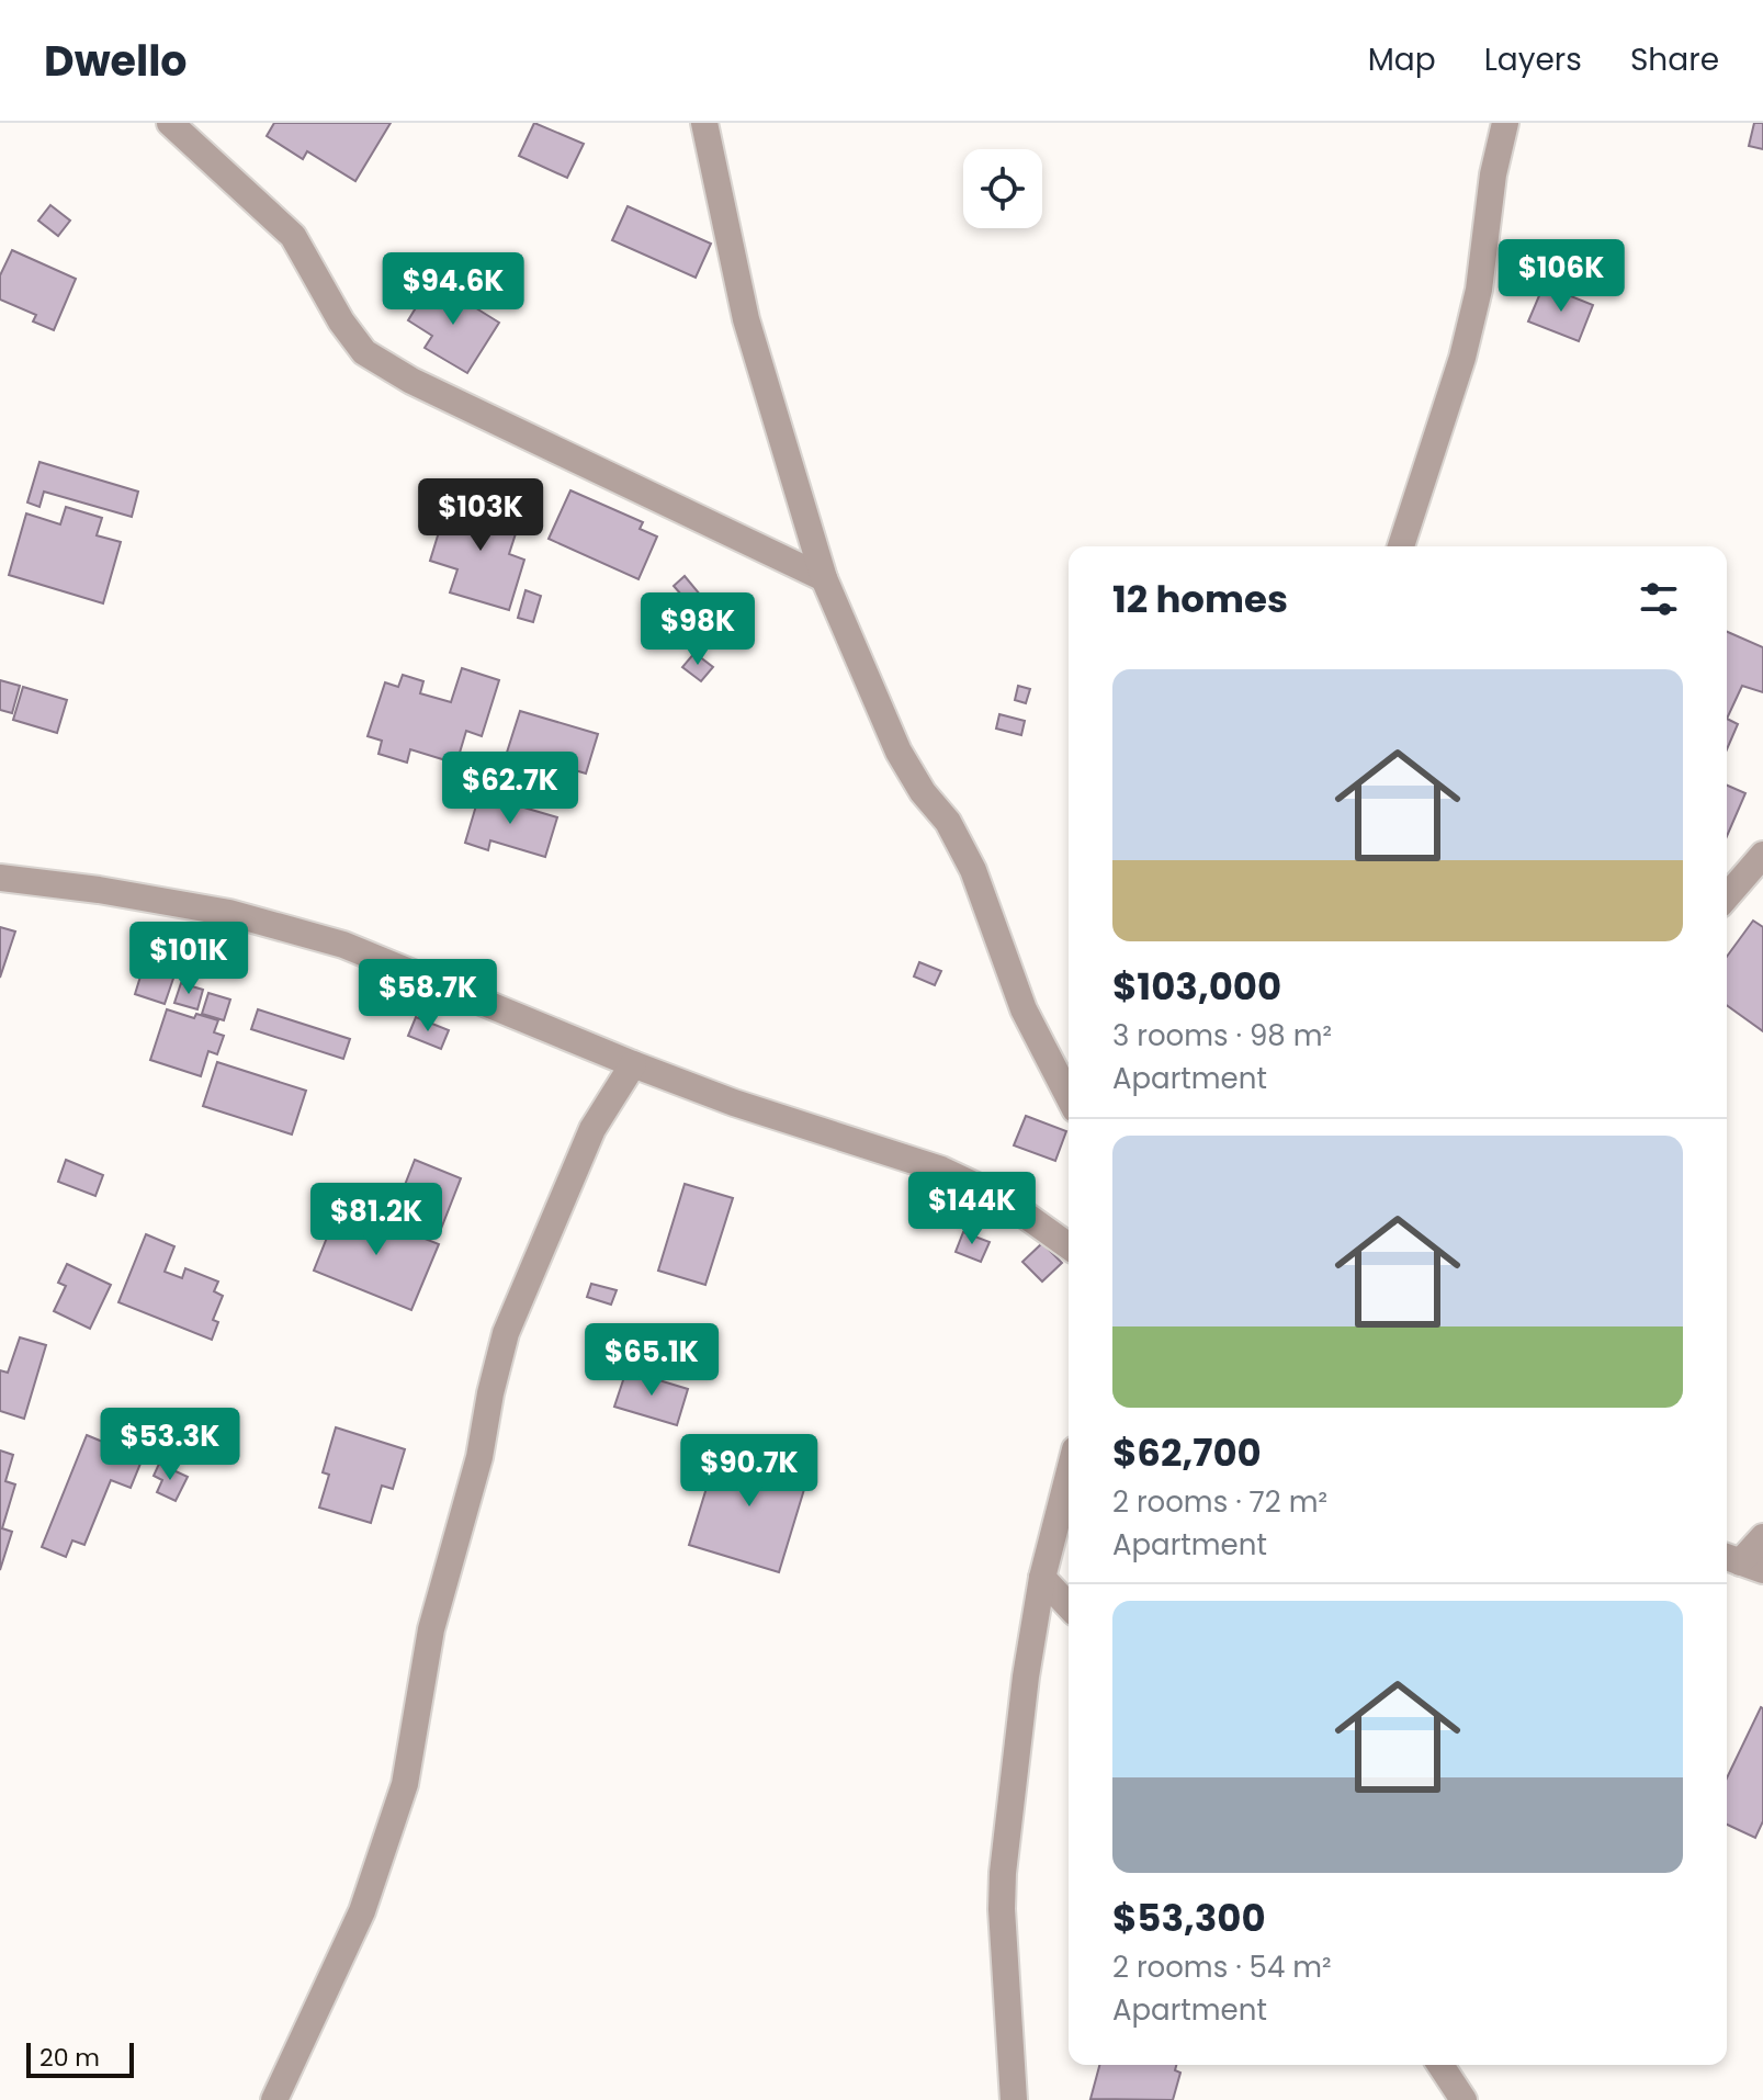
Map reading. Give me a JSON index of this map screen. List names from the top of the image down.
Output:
{
  "scale_bar": "20 m",
  "page": {
    "header": "Dwello",
    "nav": ["Map", "Layers", "Share"],
    "price": [
      "$106K",
      "$94.6K",
      "$103K",
      "$98K",
      "$62.7K",
      "$101K",
      "$58.7K",
      "$144K",
      "$81.2K",
      "$65.1K",
      "$53.3K",
      "$90.7K"
    ],
    "heading": "12 homes",
    "list": [
      {
        "name": "$103,000",
        "note": "3 rooms · 98 m² · Apartment"
      },
      {
        "name": "$62,700",
        "note": "2 rooms · 72 m² · Apartment"
      },
      {
        "name": "$53,300",
        "note": "2 rooms · 54 m² · Apartment"
      }
    ],
    "scale": "20 m"
  }
}
